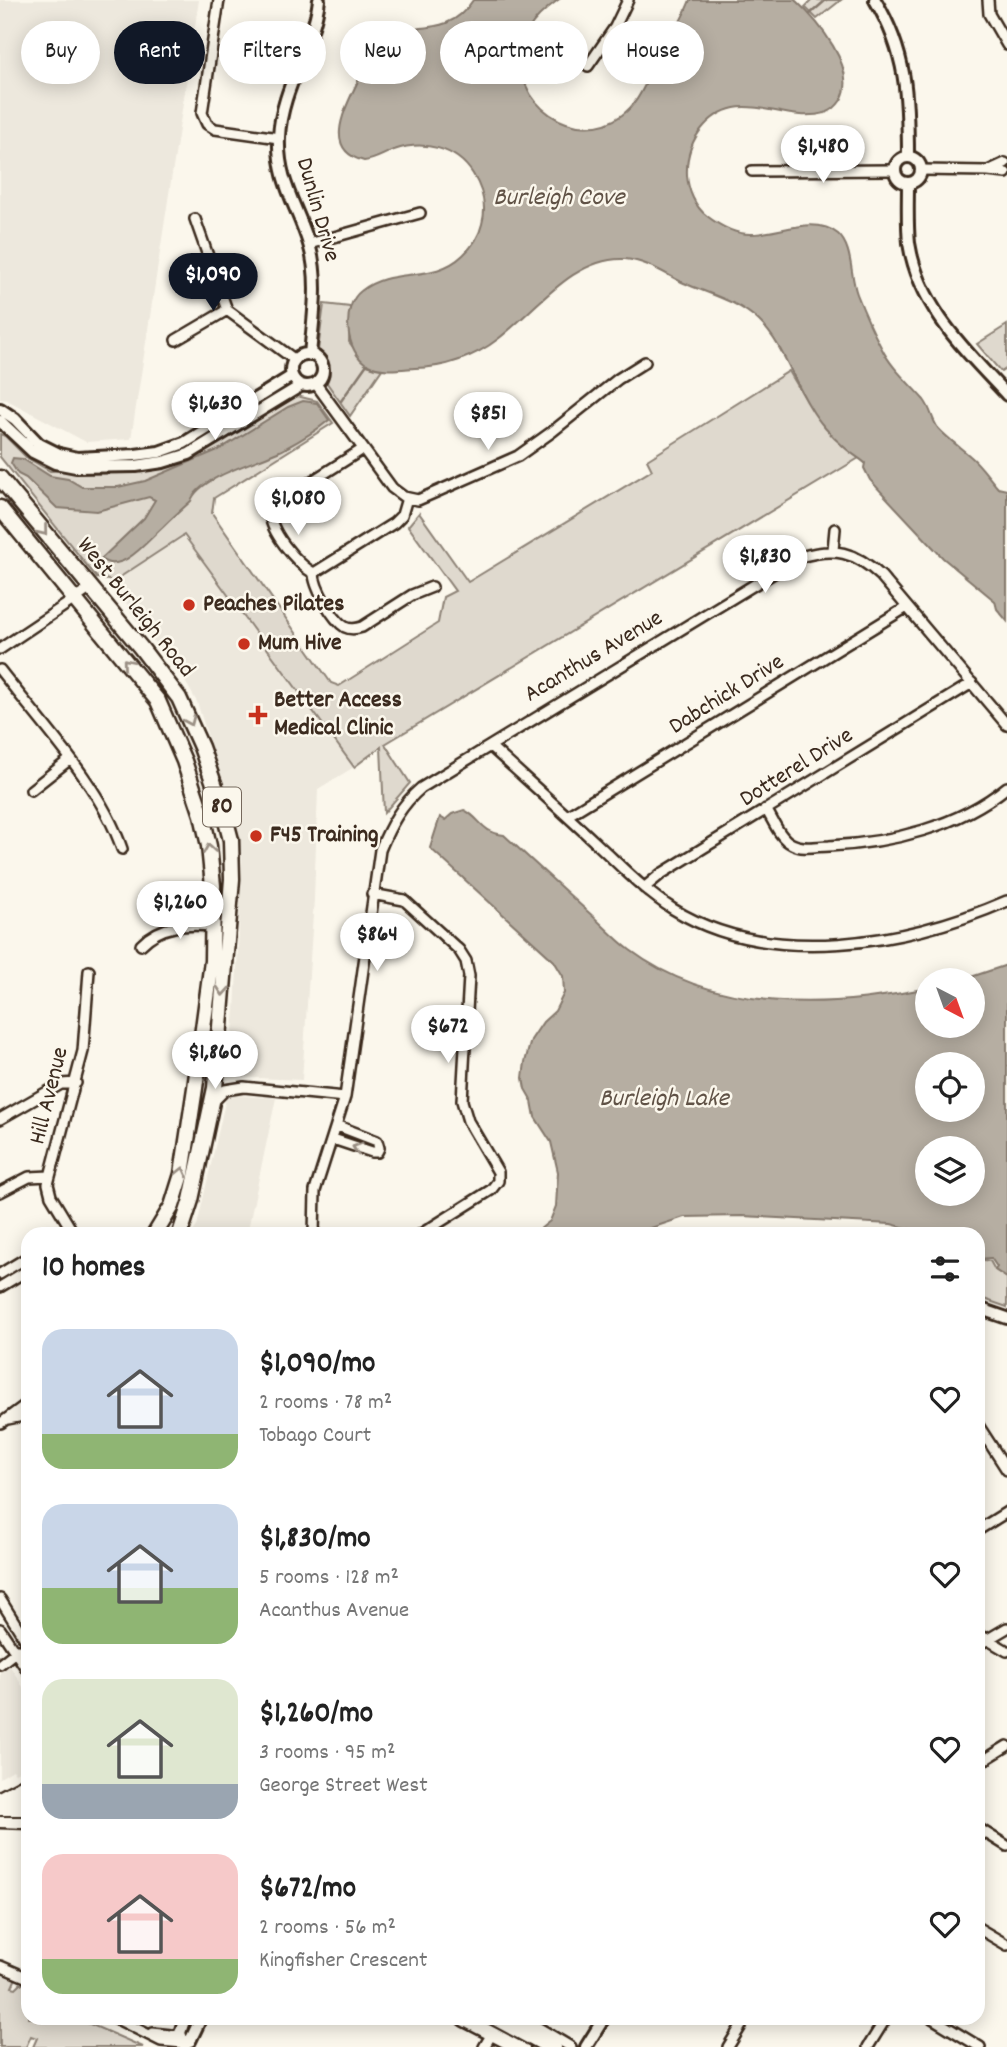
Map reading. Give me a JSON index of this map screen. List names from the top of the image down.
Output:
{
  "streets": {
    "main road": ["West Burleigh Road", "80"],
    "street": [
      "Dunlin Drive",
      "Acanthus Avenue",
      "Dabchick Drive",
      "Dotterel Drive",
      "Hill Avenue"
    ]
  },
  "water": ["Burleigh Cove", "Burleigh Lake"],
  "places": {
    "other": ["Peaches Pilates", "Mum Hive", "F45 Training"],
    "health": ["Better Access Medical Clinic"]
  },
  "north": "bottom right",
  "page": {
    "chip": [
      "Buy",
      "Rent",
      "Filters",
      "New",
      "Apartment",
      "House"
    ],
    "price": [
      "$1,480",
      "$1,090",
      "$1,630",
      "$851",
      "$1,080",
      "$1,830",
      "$1,260",
      "$864",
      "$672",
      "$1,860"
    ],
    "heading": "10 homes",
    "list": [
      {
        "name": "$1,090/mo",
        "note": "2 rooms · 78 m² · Tobago Court"
      },
      {
        "name": "$1,830/mo",
        "note": "5 rooms · 128 m² · Acanthus Avenue"
      },
      {
        "name": "$1,260/mo",
        "note": "3 rooms · 95 m² · George Street West"
      },
      {
        "name": "$672/mo",
        "note": "2 rooms · 56 m² · Kingfisher Crescent"
      }
    ]
  }
}
